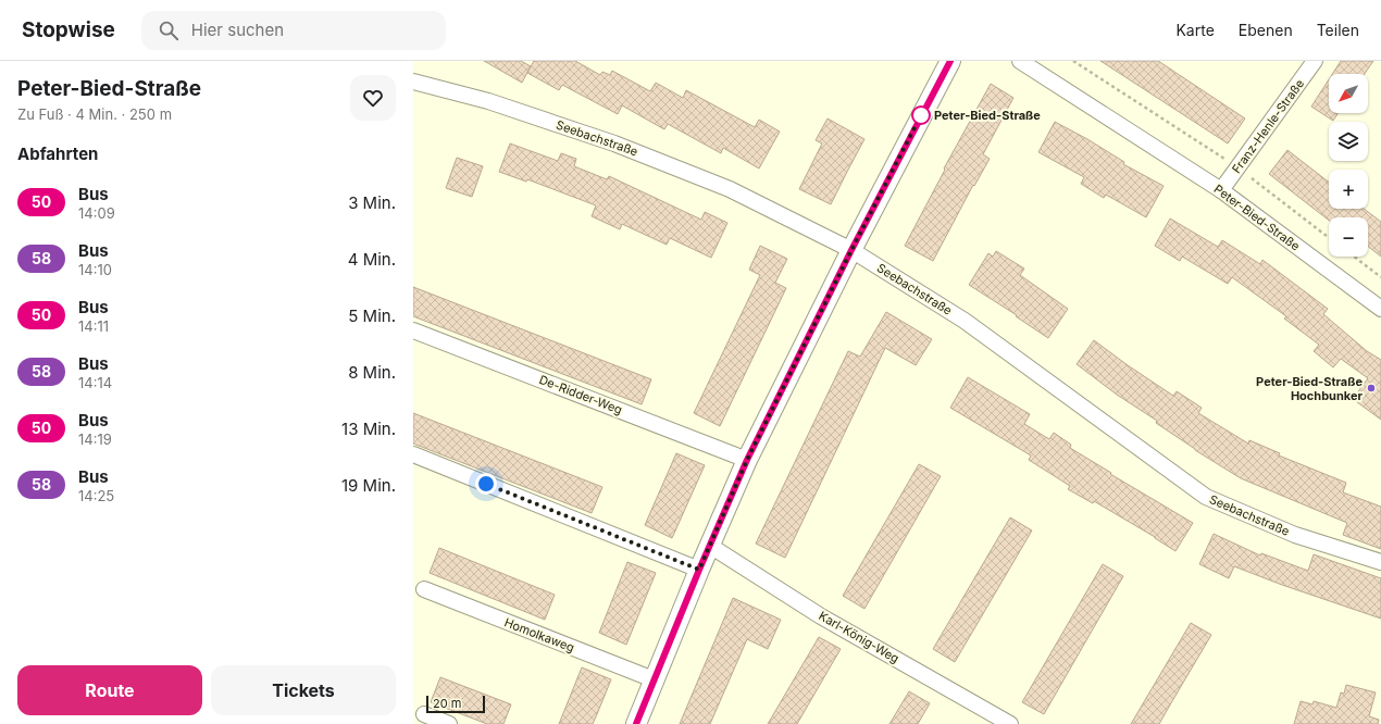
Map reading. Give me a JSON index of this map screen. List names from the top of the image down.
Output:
{
  "streets": {
    "street": [
      "Franz-Henle-Straße",
      "Seebachstraße",
      "Peter-Bied-Straße",
      "De-Ridder-Weg",
      "Homolkaweg",
      "Karl-König-Weg"
    ]
  },
  "crossings": [
    ["Franz-Henle-Straße", "Peter-Bied-Straße"]
  ],
  "places": ["Peter-Bied-Straße", "Peter-Bied-Straße Hochbunker"],
  "lines": ["bus line 50"],
  "scale_bar": "20 m",
  "north": "bottom left",
  "page": {
    "header": "Stopwise",
    "search": "Hier suchen",
    "nav": ["Karte", "Ebenen", "Teilen"],
    "heading": [
      ["Peter-Bied-Straße", "Zu Fuß · 4 Min. · 250 m"],
      "Abfahrten"
    ],
    "map_buttons": ["+", "−"],
    "list": [
      {
        "mark": "50",
        "name": "Bus",
        "note": "14:09",
        "value": "3 Min."
      },
      {
        "mark": "58",
        "name": "Bus",
        "note": "14:10",
        "value": "4 Min."
      },
      {
        "mark": "50",
        "name": "Bus",
        "note": "14:11",
        "value": "5 Min."
      },
      {
        "mark": "58",
        "name": "Bus",
        "note": "14:14",
        "value": "8 Min."
      },
      {
        "mark": "50",
        "name": "Bus",
        "note": "14:19",
        "value": "13 Min."
      },
      {
        "mark": "58",
        "name": "Bus",
        "note": "14:25",
        "value": "19 Min."
      }
    ],
    "buttons": ["Route", "Tickets"],
    "scale": "20 m"
  }
}
